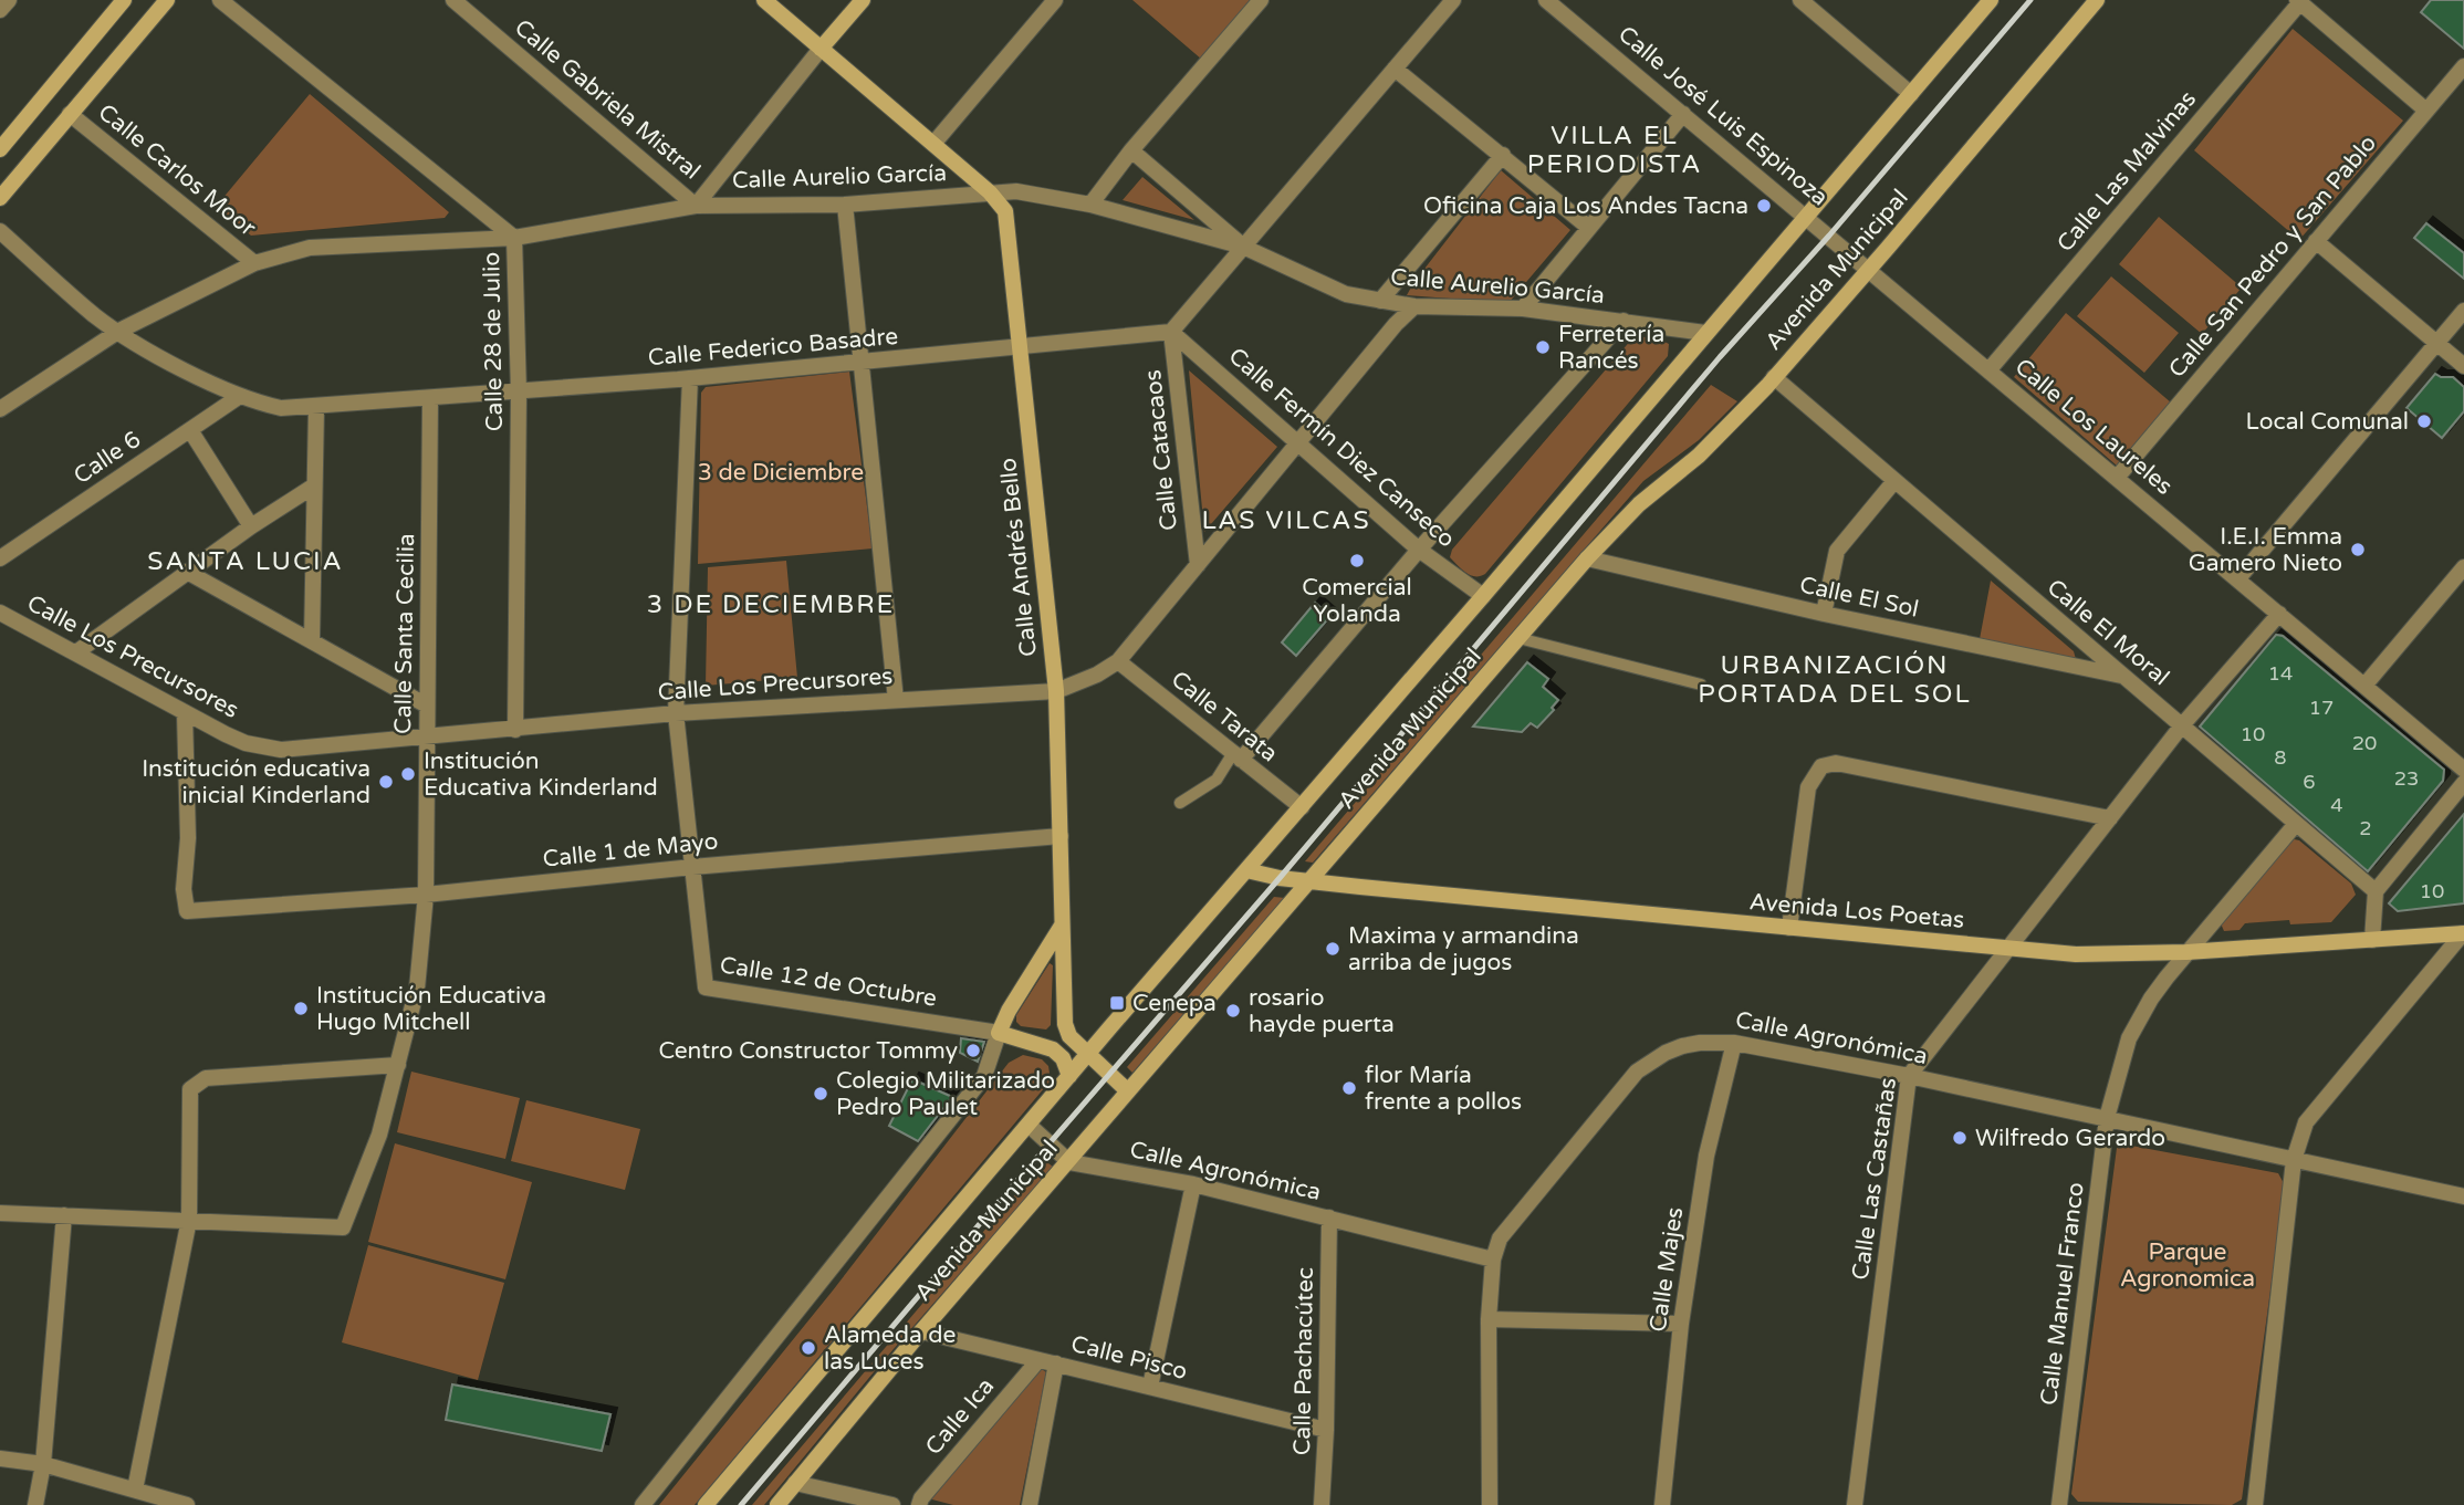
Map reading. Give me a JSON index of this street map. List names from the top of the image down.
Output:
{
  "streets": {
    "main road": [
      "Avenida Municipal",
      "Calle Andrés Bello",
      "Avenida Los Poetas",
      "Calle 12 de Octubre"
    ],
    "street": [
      "Calle Gabriela Mistral",
      "Calle José Luis Espinoza",
      "Calle Carlos Moor",
      "Calle Las Malvinas",
      "Calle Aurelio García",
      "Calle San Pedro y San Pablo",
      "Calle 28 de Julio",
      "Calle Federico Basadre",
      "Calle Los Laureles",
      "Calle Fermín Diez Canseco",
      "Calle Catacaos",
      "Calle 6",
      "Calle El Sol",
      "Calle El Moral",
      "Calle Santa Cecilia",
      "Calle Los Precursores",
      "Calle Tarata",
      "Calle 1 de Mayo",
      "Calle Agronómica",
      "Calle Las Castañas",
      "Calle Majes",
      "Calle Manuel Franco",
      "Calle Pisco",
      "Calle Pachacútec",
      "Calle Ica"
    ]
  },
  "crossings": [
    ["Calle Gabriela Mistral", "Calle Aurelio García"],
    ["Calle José Luis Espinoza", "Avenida Municipal"],
    ["Calle José Luis Espinoza", "Calle Los Laureles"],
    ["Calle Carlos Moor", "Calle Aurelio García"],
    ["Calle Las Malvinas", "Calle Los Laureles"],
    ["Calle Aurelio García", "Avenida Municipal"],
    ["Calle Aurelio García", "Calle 28 de Julio"],
    ["Calle Aurelio García", "Calle Federico Basadre"],
    ["Calle Aurelio García", "Calle Andrés Bello"],
    ["Calle Aurelio García", "Calle Los Precursores"],
    ["Calle San Pedro y San Pablo", "Calle Los Laureles"],
    ["Avenida Municipal", "Calle Los Laureles"],
    ["Avenida Municipal", "Calle Fermín Diez Canseco"],
    ["Avenida Municipal", "Calle Andrés Bello"],
    ["Avenida Municipal", "Calle El Sol"],
    ["Avenida Municipal", "Calle El Moral"],
    ["Avenida Municipal", "Calle Tarata"],
    ["Avenida Municipal", "Avenida Los Poetas"],
    ["Avenida Municipal", "Calle 12 de Octubre"],
    ["Avenida Municipal", "Calle Agronómica"],
    ["Avenida Municipal", "Calle Pisco"],
    ["Calle 28 de Julio", "Calle Federico Basadre"],
    ["Calle 28 de Julio", "Calle Los Precursores"],
    ["Calle Federico Basadre", "Calle Fermín Diez Canseco"],
    ["Calle Federico Basadre", "Calle Catacaos"],
    ["Calle Federico Basadre", "Calle 6"],
    ["Calle Federico Basadre", "Calle Andrés Bello"],
    ["Calle Federico Basadre", "Calle Santa Cecilia"],
    ["Calle Federico Basadre", "Calle 12 de Octubre"],
    ["Calle Los Laureles", "Calle Las Castañas"],
    ["Calle Fermín Diez Canseco", "Calle Catacaos"],
    ["Calle Fermín Diez Canseco", "Calle Los Precursores"],
    ["Calle Catacaos", "Calle Los Precursores"],
    ["Calle Andrés Bello", "Calle Los Precursores"],
    ["Calle Andrés Bello", "Calle 1 de Mayo"],
    ["Calle El Sol", "Calle El Moral"],
    ["Calle El Moral", "Calle Las Castañas"],
    ["Calle El Moral", "Calle Manuel Franco"],
    ["Calle Santa Cecilia", "Calle Los Precursores"],
    ["Calle Santa Cecilia", "Calle 1 de Mayo"],
    ["Calle Los Precursores", "Calle Tarata"],
    ["Calle Los Precursores", "Calle 1 de Mayo"],
    ["Calle Los Precursores", "Calle 12 de Octubre"],
    ["Calle 1 de Mayo", "Calle 12 de Octubre"],
    ["Avenida Los Poetas", "Calle Las Castañas"],
    ["Avenida Los Poetas", "Calle Manuel Franco"],
    ["Calle Agronómica", "Calle Las Castañas"],
    ["Calle Agronómica", "Calle Majes"],
    ["Calle Agronómica", "Calle Manuel Franco"],
    ["Calle Agronómica", "Calle Pachacútec"],
    ["Calle Pisco", "Calle Pachacútec"],
    ["Calle Pisco", "Calle Ica"]
  ],
  "districts": [
    "VILLA EL PERIODISTA",
    "LAS VILCAS",
    "SANTA LUCIA",
    "3 DE DECIEMBRE",
    "URBANIZACIÓN PORTADA DEL SOL"
  ],
  "parks": ["3 de Diciembre", "Parque Agronomica"],
  "places": {
    "other": [
      "Oficina Caja Los Andes Tacna",
      "Ferretería Rancés",
      "Local Comunal",
      "I.E.I. Emma Gamero Nieto",
      "Comercial Yolanda",
      "Institución Educativa Kinderland",
      "Institución educativa inicial Kinderland",
      "Maxima y armandina arriba de jugos",
      "Institución Educativa Hugo Mitchell",
      "rosario hayde puerta",
      "Centro Constructor Tommy",
      "flor María frente a pollos",
      "Colegio Militarizado Pedro Paulet",
      "Wilfredo Gerardo",
      "Alameda de las Luces"
    ],
    "transit": ["Cenepa"]
  },
  "house_numbers": [
    "14",
    "17",
    "10",
    "20",
    "8",
    "23",
    "6",
    "4",
    "2",
    "10"
  ]
}
